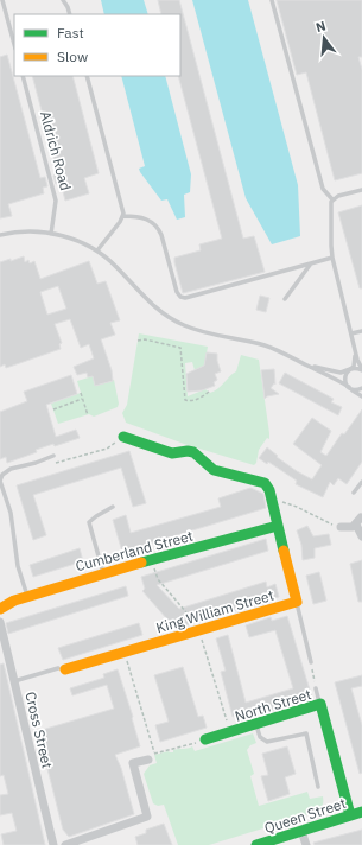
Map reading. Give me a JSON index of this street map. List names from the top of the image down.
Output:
{
  "streets": {
    "street": [
      "Cumberland Street",
      "King William Street",
      "North Street",
      "Cross Street",
      "Queen Street"
    ],
    "lane": ["Aldrich Road"]
  },
  "crossings": [
    ["Cumberland Street", "King William Street"],
    ["North Street", "Queen Street"]
  ],
  "legend": ["Fast", "Slow"],
  "north": "top"
}
